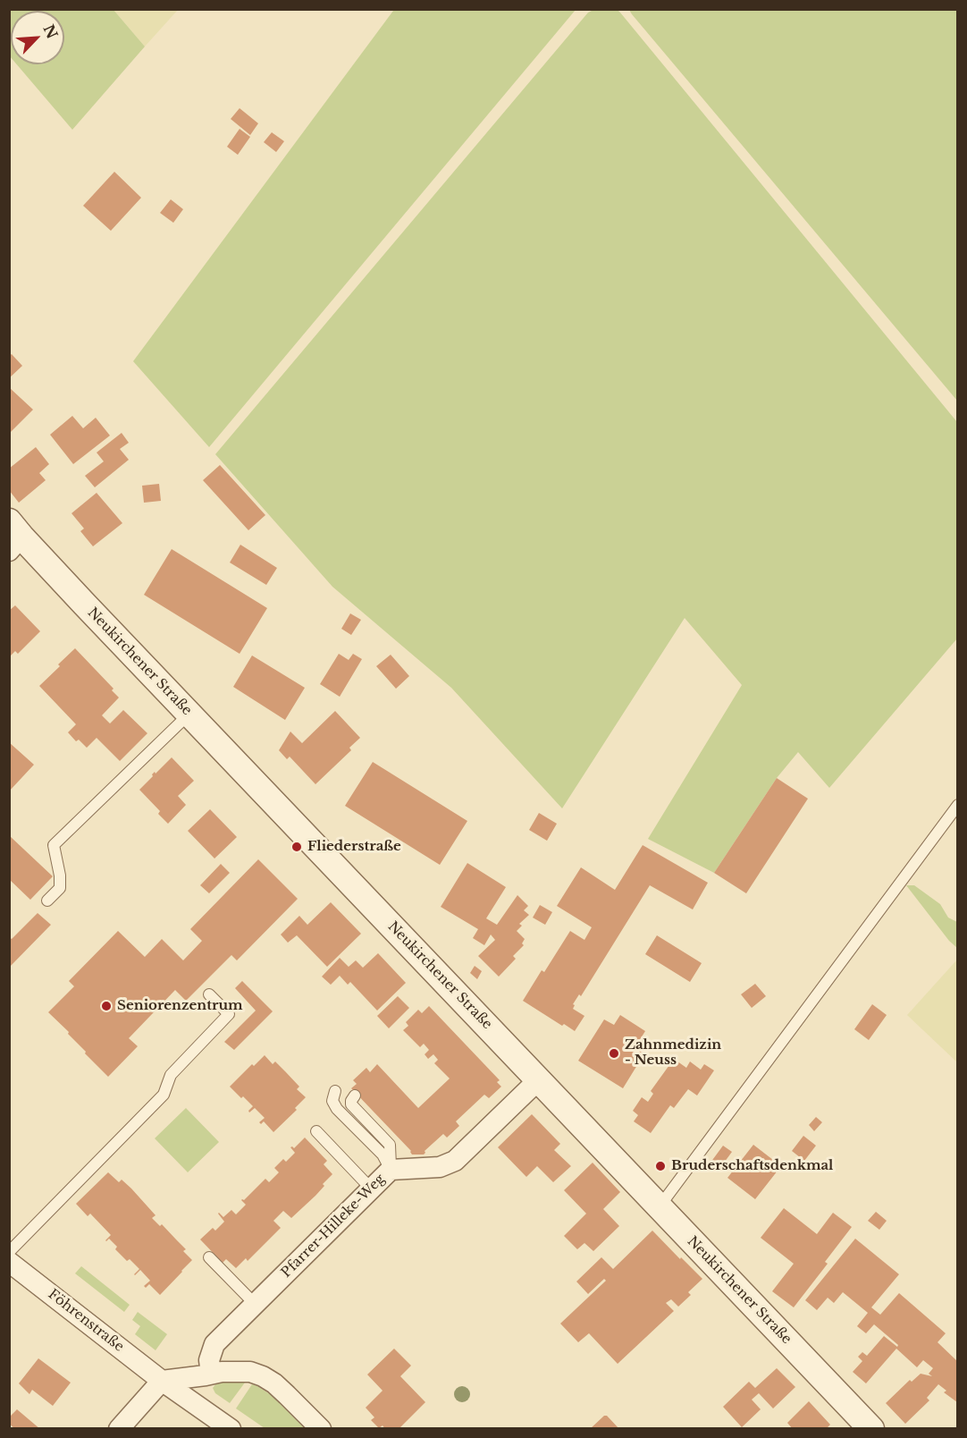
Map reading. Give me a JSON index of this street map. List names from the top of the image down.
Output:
{
  "streets": {
    "street": ["Neukirchener Straße", "Pfarrer-Hilleke-Weg", "Föhrenstraße"]
  },
  "crossings": [
    ["Neukirchener Straße", "Pfarrer-Hilleke-Weg"]
  ],
  "places": [
    "Fliederstraße",
    "Seniorenzentrum",
    "Zahnmedizin - Neuss",
    "Bruderschaftsdenkmal"
  ],
  "north": "top right"
}
